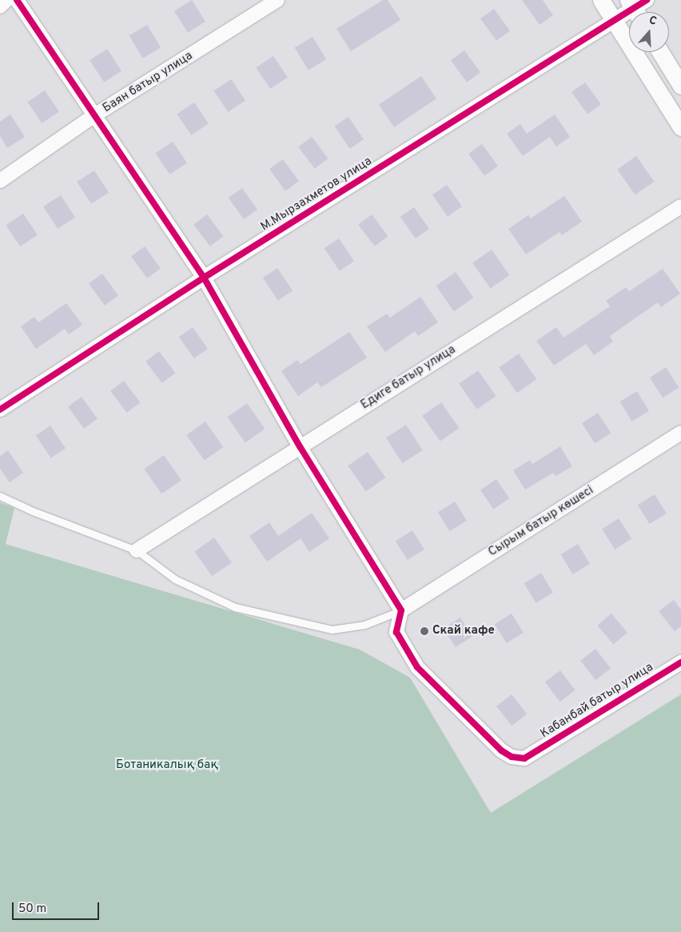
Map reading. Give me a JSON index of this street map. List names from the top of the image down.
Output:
{
  "streets": {
    "street": [
      "Баян батыр улица",
      "М.Мырзахметов улица",
      "Едиге батыр улица",
      "Сырым батыр көшесі",
      "Кабанбай батыр улица"
    ]
  },
  "crossings": [
    ["Сырым батыр көшесі", "Кабанбай батыр улица"]
  ],
  "parks": ["Ботаникалық бақ"],
  "places": ["Скай кафе"],
  "scale_bar": "50 m",
  "north": "top"
}
